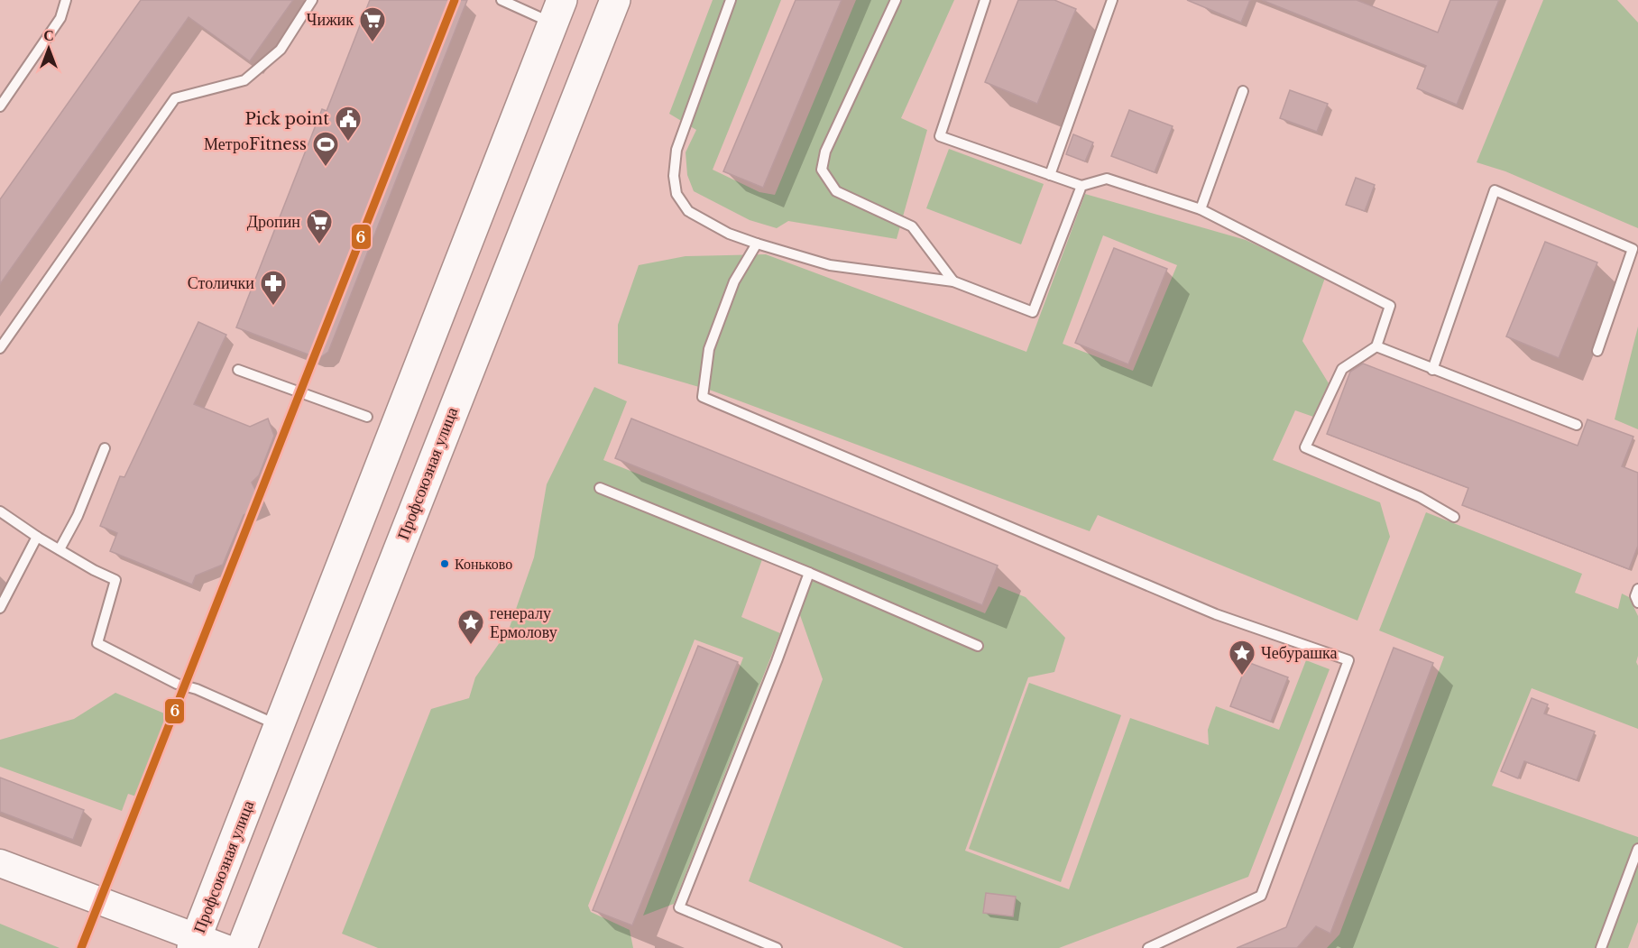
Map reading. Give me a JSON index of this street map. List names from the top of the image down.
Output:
{
  "streets": {
    "main road": ["Профсоюзная улица"]
  },
  "places": {
    "supermarket": ["Чижик", "Дропин"],
    "public building": ["Pick point"],
    "sports": ["МетроFitness"],
    "pharmacy": ["Столички"],
    "other": ["Коньково"],
    "place": ["генералу Ермолову", "Чебурашка"]
  },
  "lines": ["transit line 6"],
  "north": "top"
}
